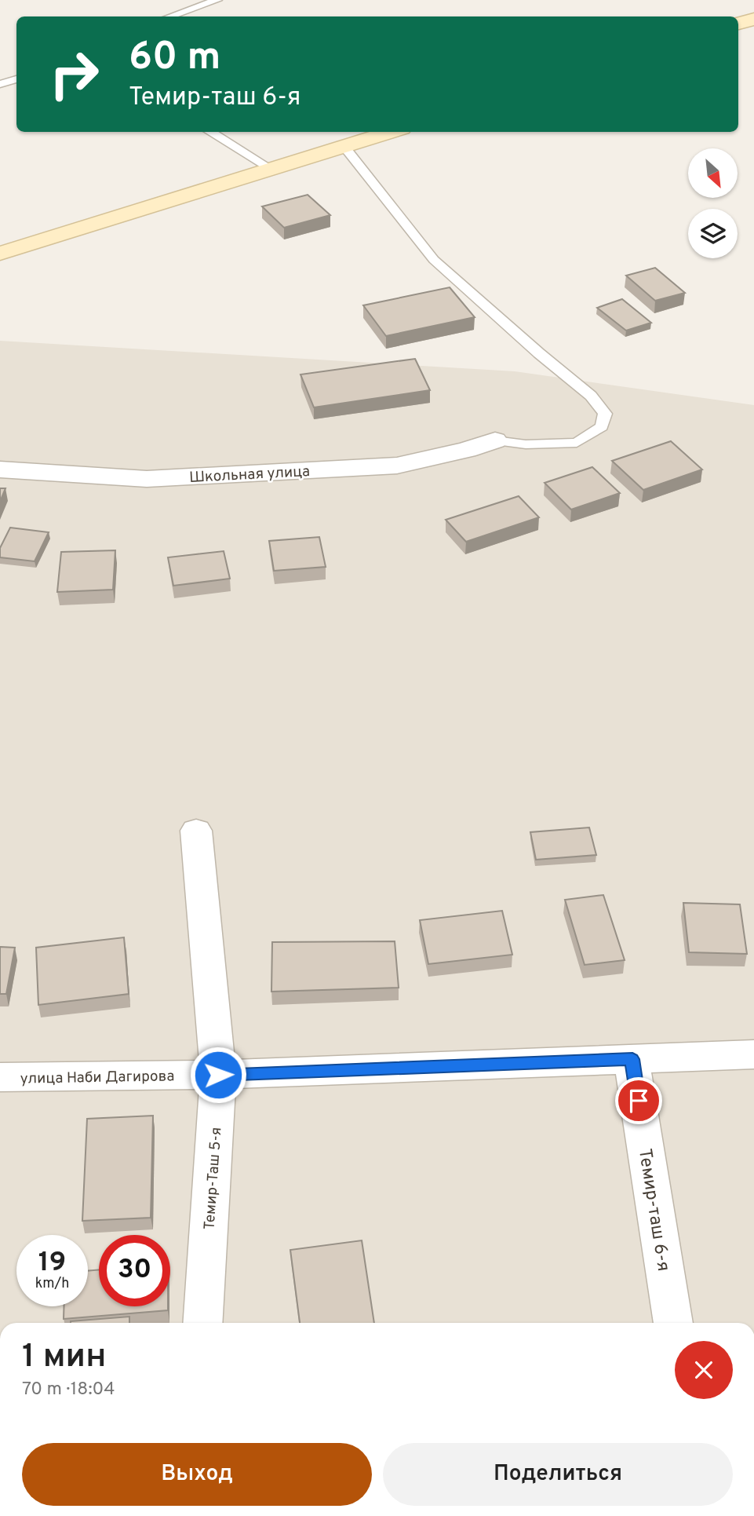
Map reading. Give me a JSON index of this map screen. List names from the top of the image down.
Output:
{
  "streets": {
    "street": [
      "Школьная улица",
      "улица Наби Дагирова",
      "Темир-Таш 5-я",
      "Темир-таш 6-я"
    ]
  },
  "crossings": [
    ["улица Наби Дагирова", "Темир-Таш 5-я"],
    ["улица Наби Дагирова", "Темир-таш 6-я"]
  ],
  "north": "bottom right",
  "page": {
    "turn": ["60 m", "Темир-таш 6-я"],
    "speed": "19 km/h",
    "limit": "30",
    "heading": ["1 мин", "70 m · 18:04"],
    "buttons": ["Выход", "Поделиться"]
  }
}
